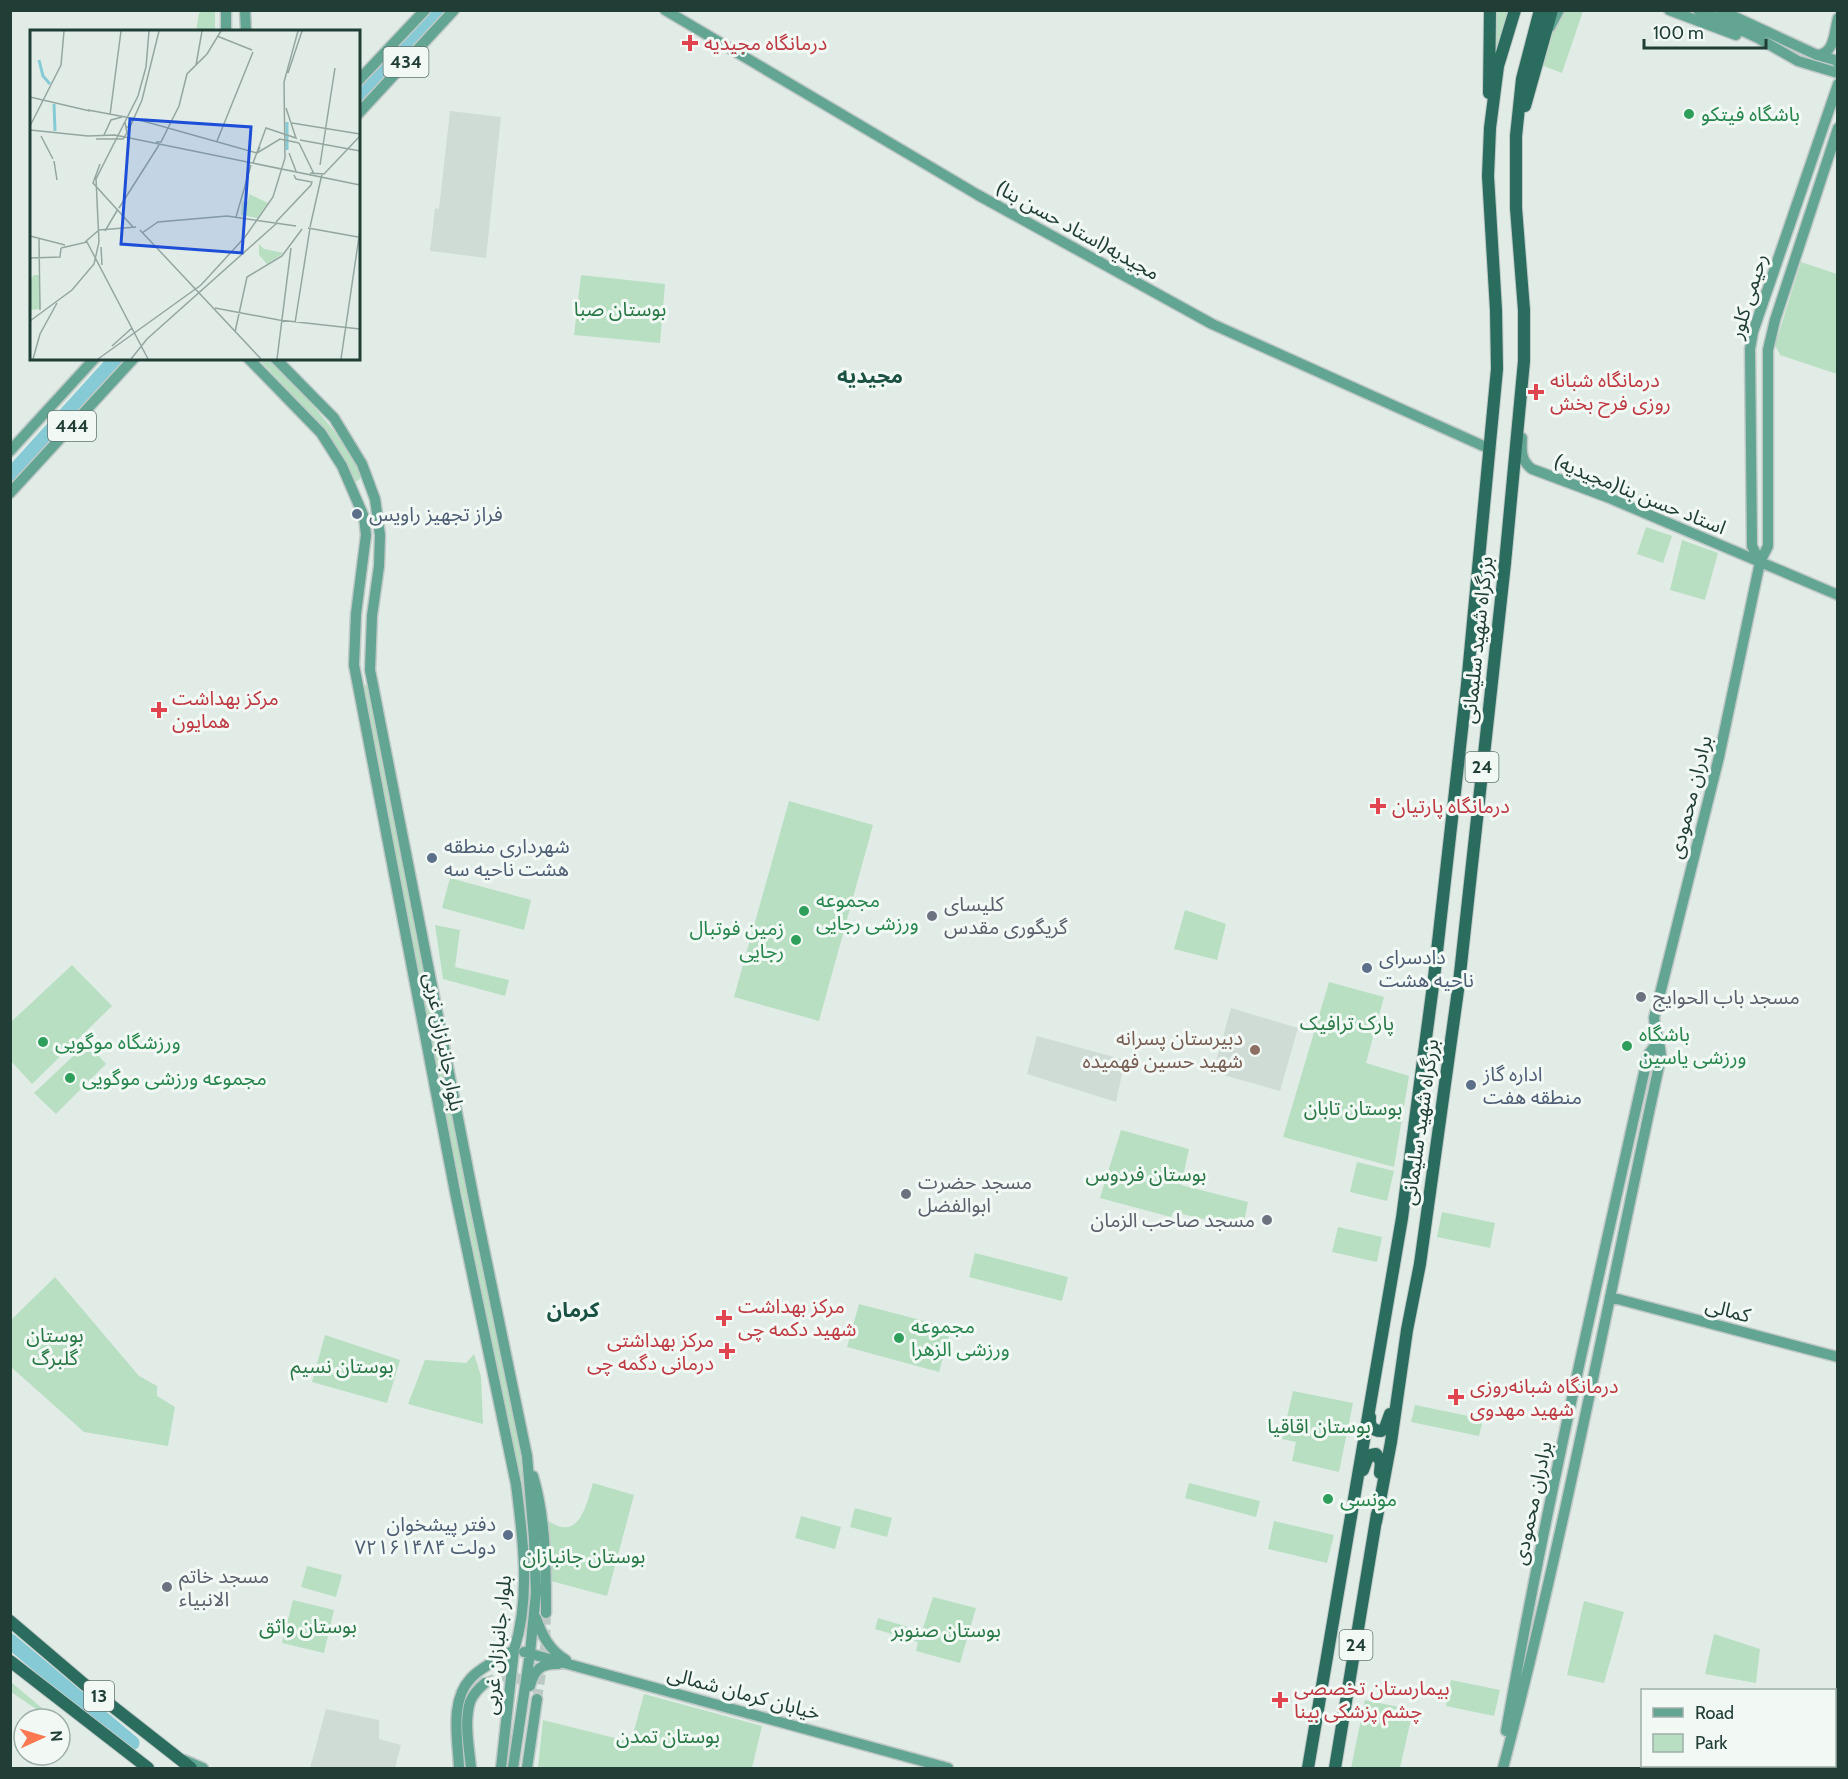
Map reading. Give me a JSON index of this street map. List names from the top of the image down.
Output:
{
  "streets": {
    "highway": ["بزرگراه شهید سلیمانی", "24", "13"],
    "main road": [
      "434",
      "مجیدیه(استاد حسن بنا)",
      "رحیمی کلور",
      "444",
      "استاد حسن بنا(مجیدیه)",
      "برادران محمودی",
      "بلوار جانبازان غربی",
      "کمالی",
      "خیابان کرمان شمالی"
    ]
  },
  "crossings": [
    ["مجیدیه(استاد حسن بنا)", "24"],
    ["رحیمی کلور", "استاد حسن بنا(مجیدیه)"],
    ["رحیمی کلور", "برادران محمودی"],
    ["استاد حسن بنا(مجیدیه)", "بزرگراه شهید سلیمانی"],
    ["استاد حسن بنا(مجیدیه)", "برادران محمودی"],
    ["بزرگراه شهید سلیمانی", "24"],
    ["برادران محمودی", "کمالی"],
    ["بلوار جانبازان غربی", "خیابان کرمان شمالی"]
  ],
  "districts": ["مجیدیه", "کرمان"],
  "parks": [
    "بوستان صبا",
    "پارک ترافیک",
    "بوستان تابان",
    "بوستان فردوس",
    "بوستان گلبرگ",
    "بوستان نسیم",
    "بوستان اقاقیا",
    "بوستان جانبازان",
    "بوستان واثق",
    "بوستان صنوبر",
    "بوستان تمدن"
  ],
  "places": {
    "health": [
      "درمانگاه مجیدیه",
      "درمانگاه شبانه روزی فرح بخش",
      "مرکز بهداشت همایون",
      "درمانگاه پارتیان",
      "مرکز بهداشت شهید دکمه چی",
      "مرکز بهداشتی درمانی دگمه چی",
      "درمانگاه شبانه‌روزی شهید مهدوی",
      "بیمارستان تخصصی چشم پزشکی بینا"
    ],
    "other": [
      "باشگاه فیتکو",
      "فراز تجهیز راویس",
      "شهرداری منطقه هشت ناحیه سه",
      "مجموعه ورزشی رجایی",
      "کلیسای گریگوری مقدس",
      "زمین فوتبال رجایی",
      "دادسرای ناحیه هشت",
      "مسجد باب الحوایج",
      "ورزشگاه موگویی",
      "باشگاه ورزشی یاسین",
      "دبیرستان پسرانه شهید حسین فهمیده",
      "مجموعه ورزشی موگویی",
      "اداره گاز منطقه هفت",
      "مسجد حضرت ابوالفضل",
      "مسجد صاحب الزمان",
      "مجموعه ورزشی الزهرا",
      "مونسی",
      "دفتر پیشخوان دولت ۷۲۱۶۱۴۸۴",
      "مسجد خاتم الانبیاء"
    ]
  },
  "legend": ["Road", "Park"],
  "scale_bar": "100 m",
  "north": "right"
}
